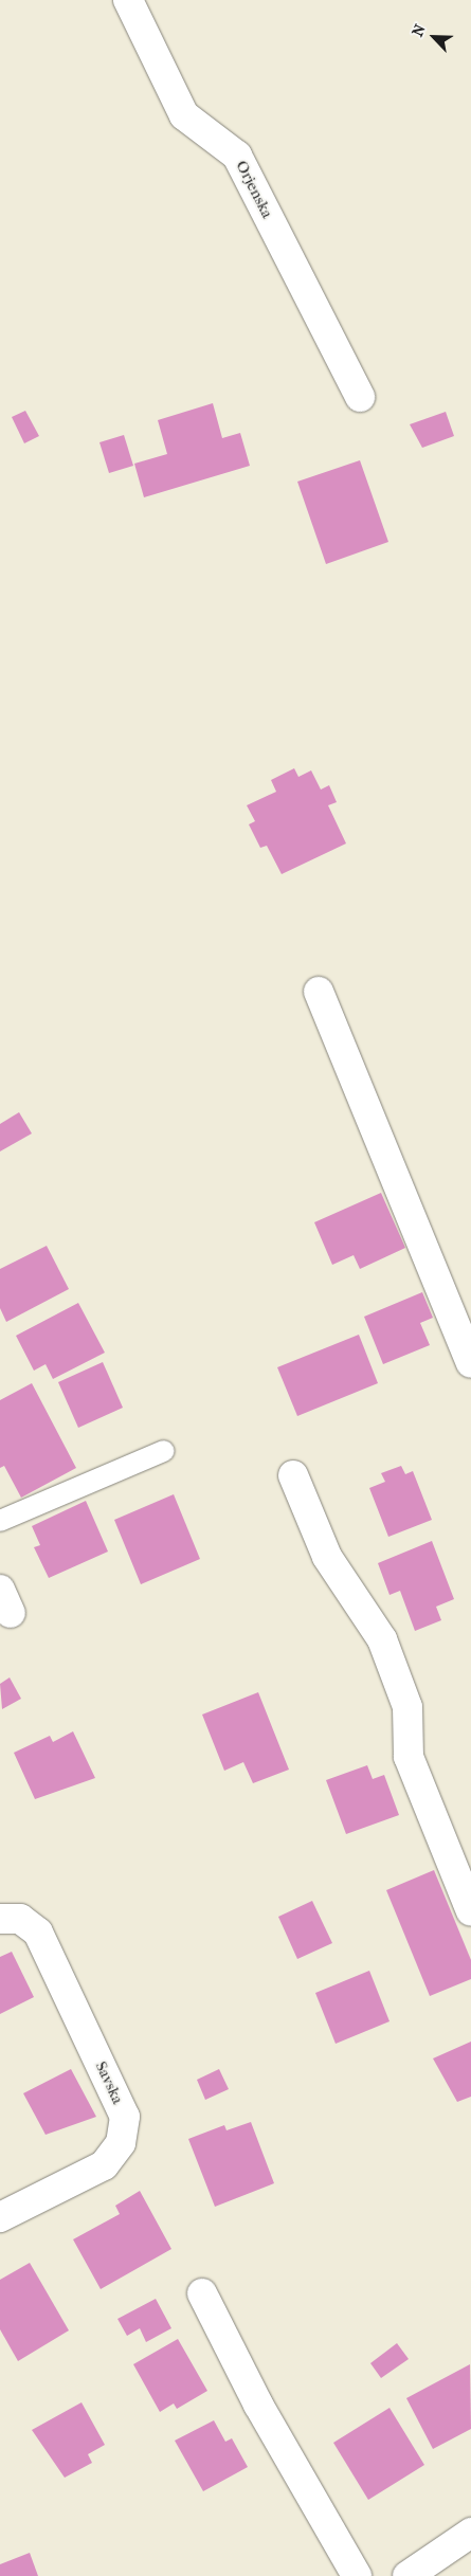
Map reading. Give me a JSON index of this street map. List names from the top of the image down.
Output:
{
  "streets": {
    "street": ["Orjenska", "Savska"]
  },
  "north": "top left"
}
